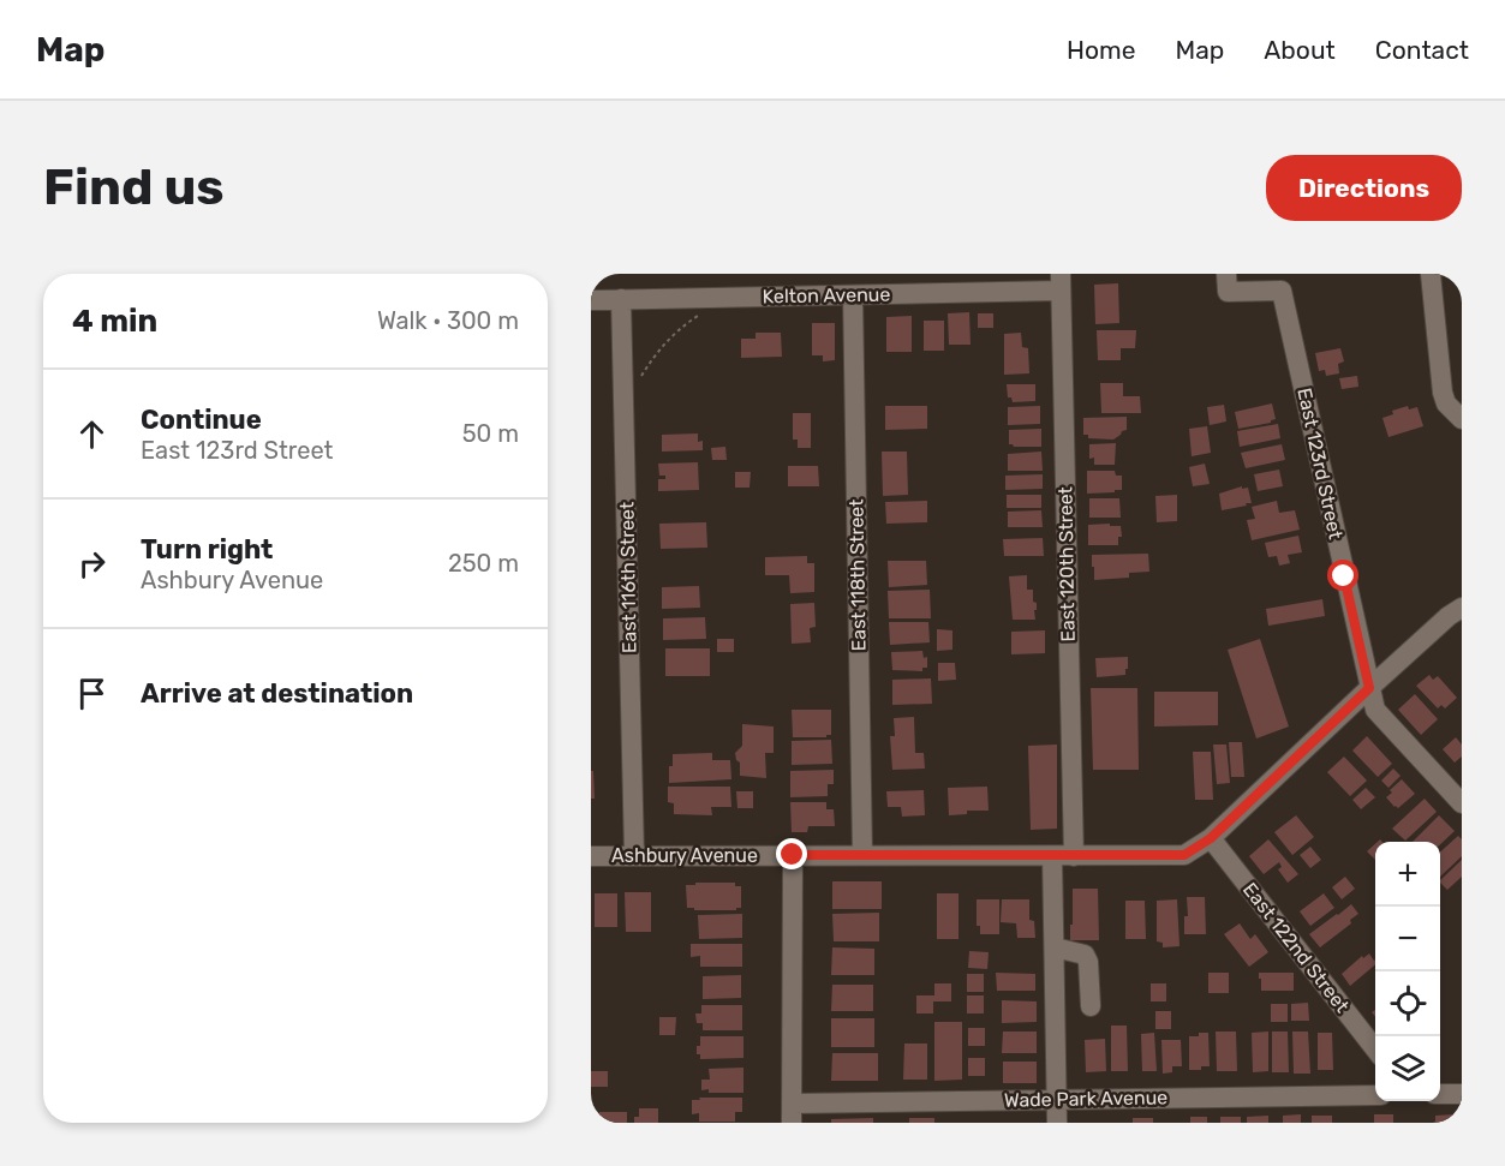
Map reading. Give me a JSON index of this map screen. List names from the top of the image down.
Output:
{
  "streets": {
    "street": [
      "Kelton Avenue",
      "East 123rd Street",
      "East 120th Street",
      "East 118th Street",
      "East 116th Street",
      "Ashbury Avenue",
      "East 122nd Street",
      "Wade Park Avenue"
    ]
  },
  "crossings": [
    ["Kelton Avenue", "East 120th Street"],
    ["Kelton Avenue", "East 118th Street"],
    ["Kelton Avenue", "East 116th Street"],
    ["East 123rd Street", "Ashbury Avenue"],
    ["East 120th Street", "Ashbury Avenue"],
    ["East 118th Street", "Ashbury Avenue"],
    ["East 116th Street", "Ashbury Avenue"],
    ["Ashbury Avenue", "East 122nd Street"]
  ],
  "page": {
    "header": "Map",
    "nav": [
      "Home",
      "Map",
      "About",
      "Contact"
    ],
    "buttons": "Directions",
    "title": "Find us",
    "heading": ["4 min", "Walk · 300 m"],
    "list": [
      ["Continue", "East 123rd Street", "50 m"],
      ["Turn right", "Ashbury Avenue", "250 m"],
      "Arrive at destination"
    ],
    "map_buttons": ["+", "−"]
  }
}
